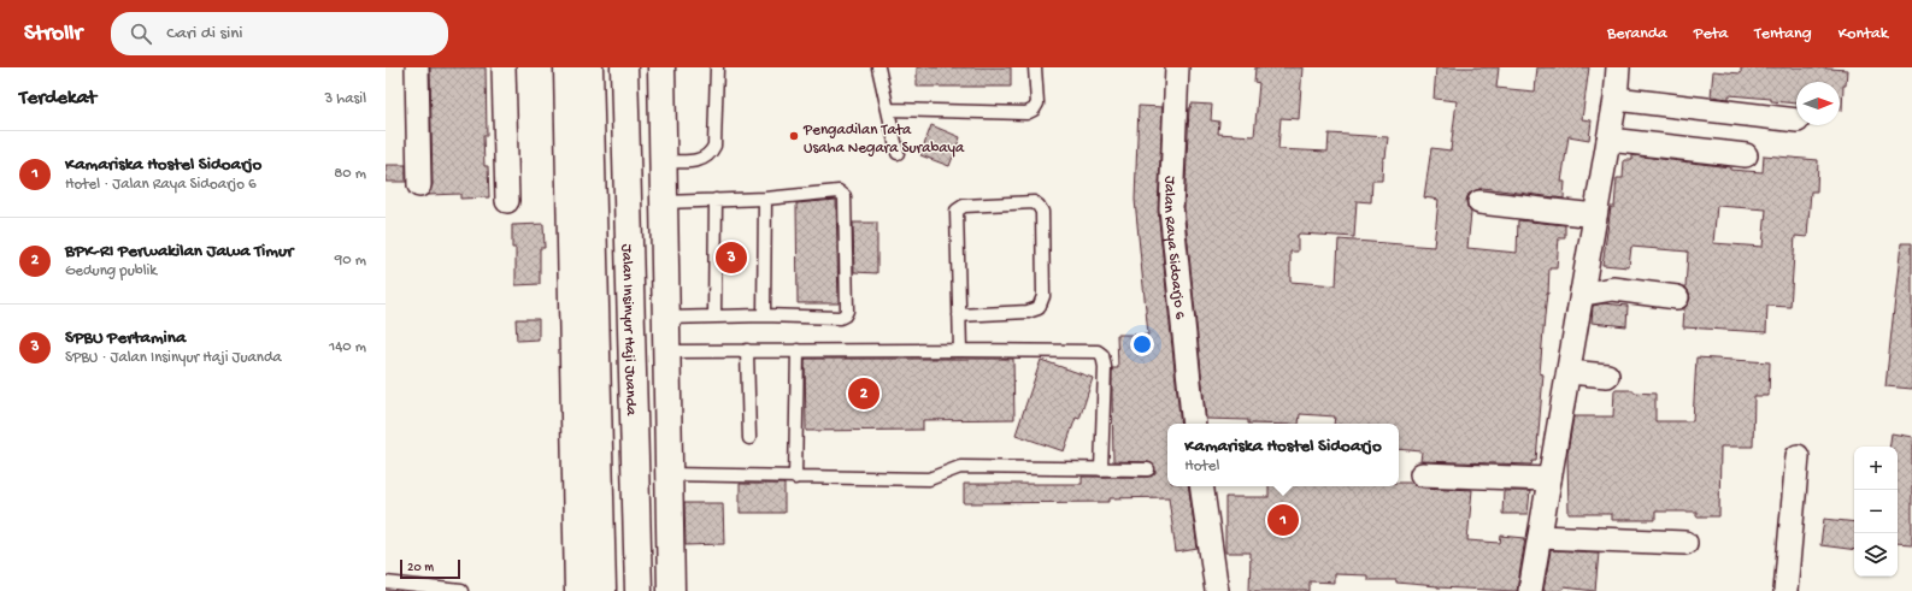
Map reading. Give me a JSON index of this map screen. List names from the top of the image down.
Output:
{
  "streets": {
    "main road": ["Jalan Insinyur Haji Juanda"],
    "street": ["Jalan Raya Sidoarjo 6"]
  },
  "places": ["Pengadilan Tata Usaha Negara Surabaya"],
  "scale_bar": "20 m",
  "north": "right",
  "page": {
    "header": "Strollr",
    "search": "Cari di sini",
    "nav": [
      "Beranda",
      "Peta",
      "Tentang",
      "Kontak"
    ],
    "heading": ["Terdekat", "3 hasil"],
    "list": [
      {
        "mark": "1",
        "name": "Kamariska Hostel Sidoarjo",
        "note": "Hotel · Jalan Raya Sidoarjo 6",
        "value": "80 m"
      },
      {
        "mark": "2",
        "name": "BPK-RI Perwakilan Jawa Timur",
        "note": "Gedung publik",
        "value": "90 m"
      },
      {
        "mark": "3",
        "name": "SPBU Pertamina",
        "note": "SPBU · Jalan Insinyur Haji Juanda",
        "value": "140 m"
      }
    ],
    "pins": ["3", "2", "1"],
    "popup": ["Kamariska Hostel Sidoarjo", "Hotel"],
    "map_buttons": ["+", "−"],
    "scale": "20 m"
  }
}
